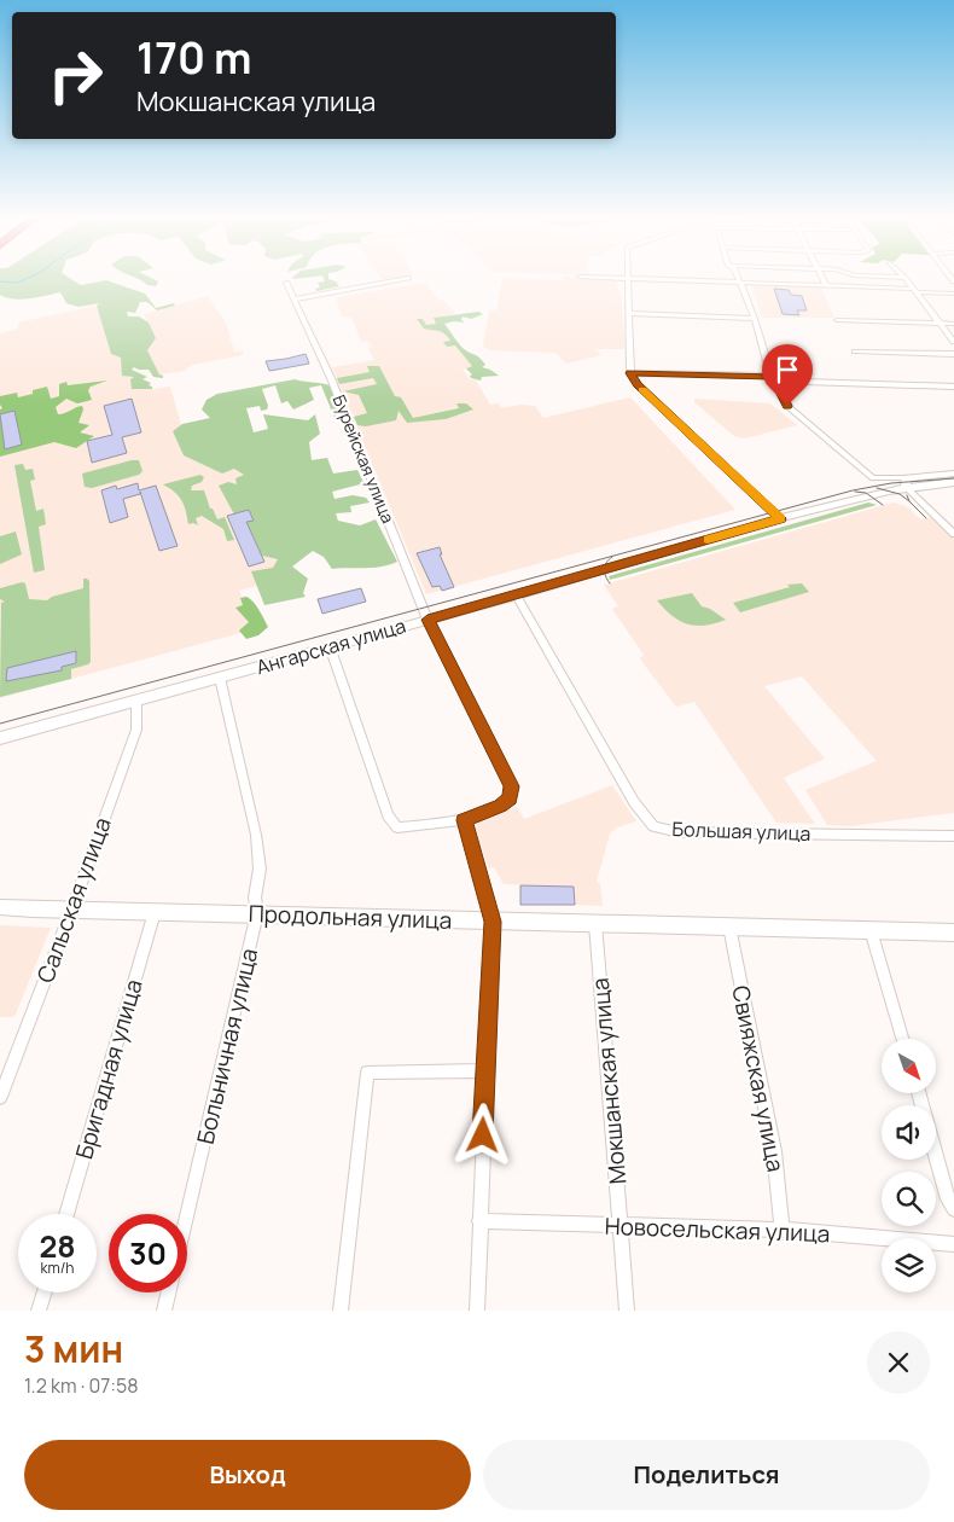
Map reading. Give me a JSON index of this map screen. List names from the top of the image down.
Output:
{
  "streets": {
    "main road": ["Ангарская улица", "Продольная улица"],
    "street": [
      "Бурейская улица",
      "Большая улица",
      "Сальская улица",
      "Больничная улица",
      "Бригадная улица",
      "Свияжская улица",
      "Мокшанская улица",
      "Новосельская улица"
    ]
  },
  "crossings": [
    ["Бурейская улица", "Ангарская улица"],
    ["Ангарская улица", "Большая улица"],
    ["Ангарская улица", "Сальская улица"],
    ["Ангарская улица", "Больничная улица"],
    ["Сальская улица", "Продольная улица"],
    ["Продольная улица", "Больничная улица"],
    ["Продольная улица", "Бригадная улица"],
    ["Продольная улица", "Свияжская улица"],
    ["Продольная улица", "Мокшанская улица"],
    ["Свияжская улица", "Новосельская улица"],
    ["Мокшанская улица", "Новосельская улица"]
  ],
  "north": "bottom right",
  "page": {
    "turn": ["170 m", "Мокшанская улица"],
    "speed": "28 km/h",
    "limit": "30",
    "heading": ["3 мин", "1.2 km · 07:58"],
    "buttons": ["Выход", "Поделиться"]
  }
}
